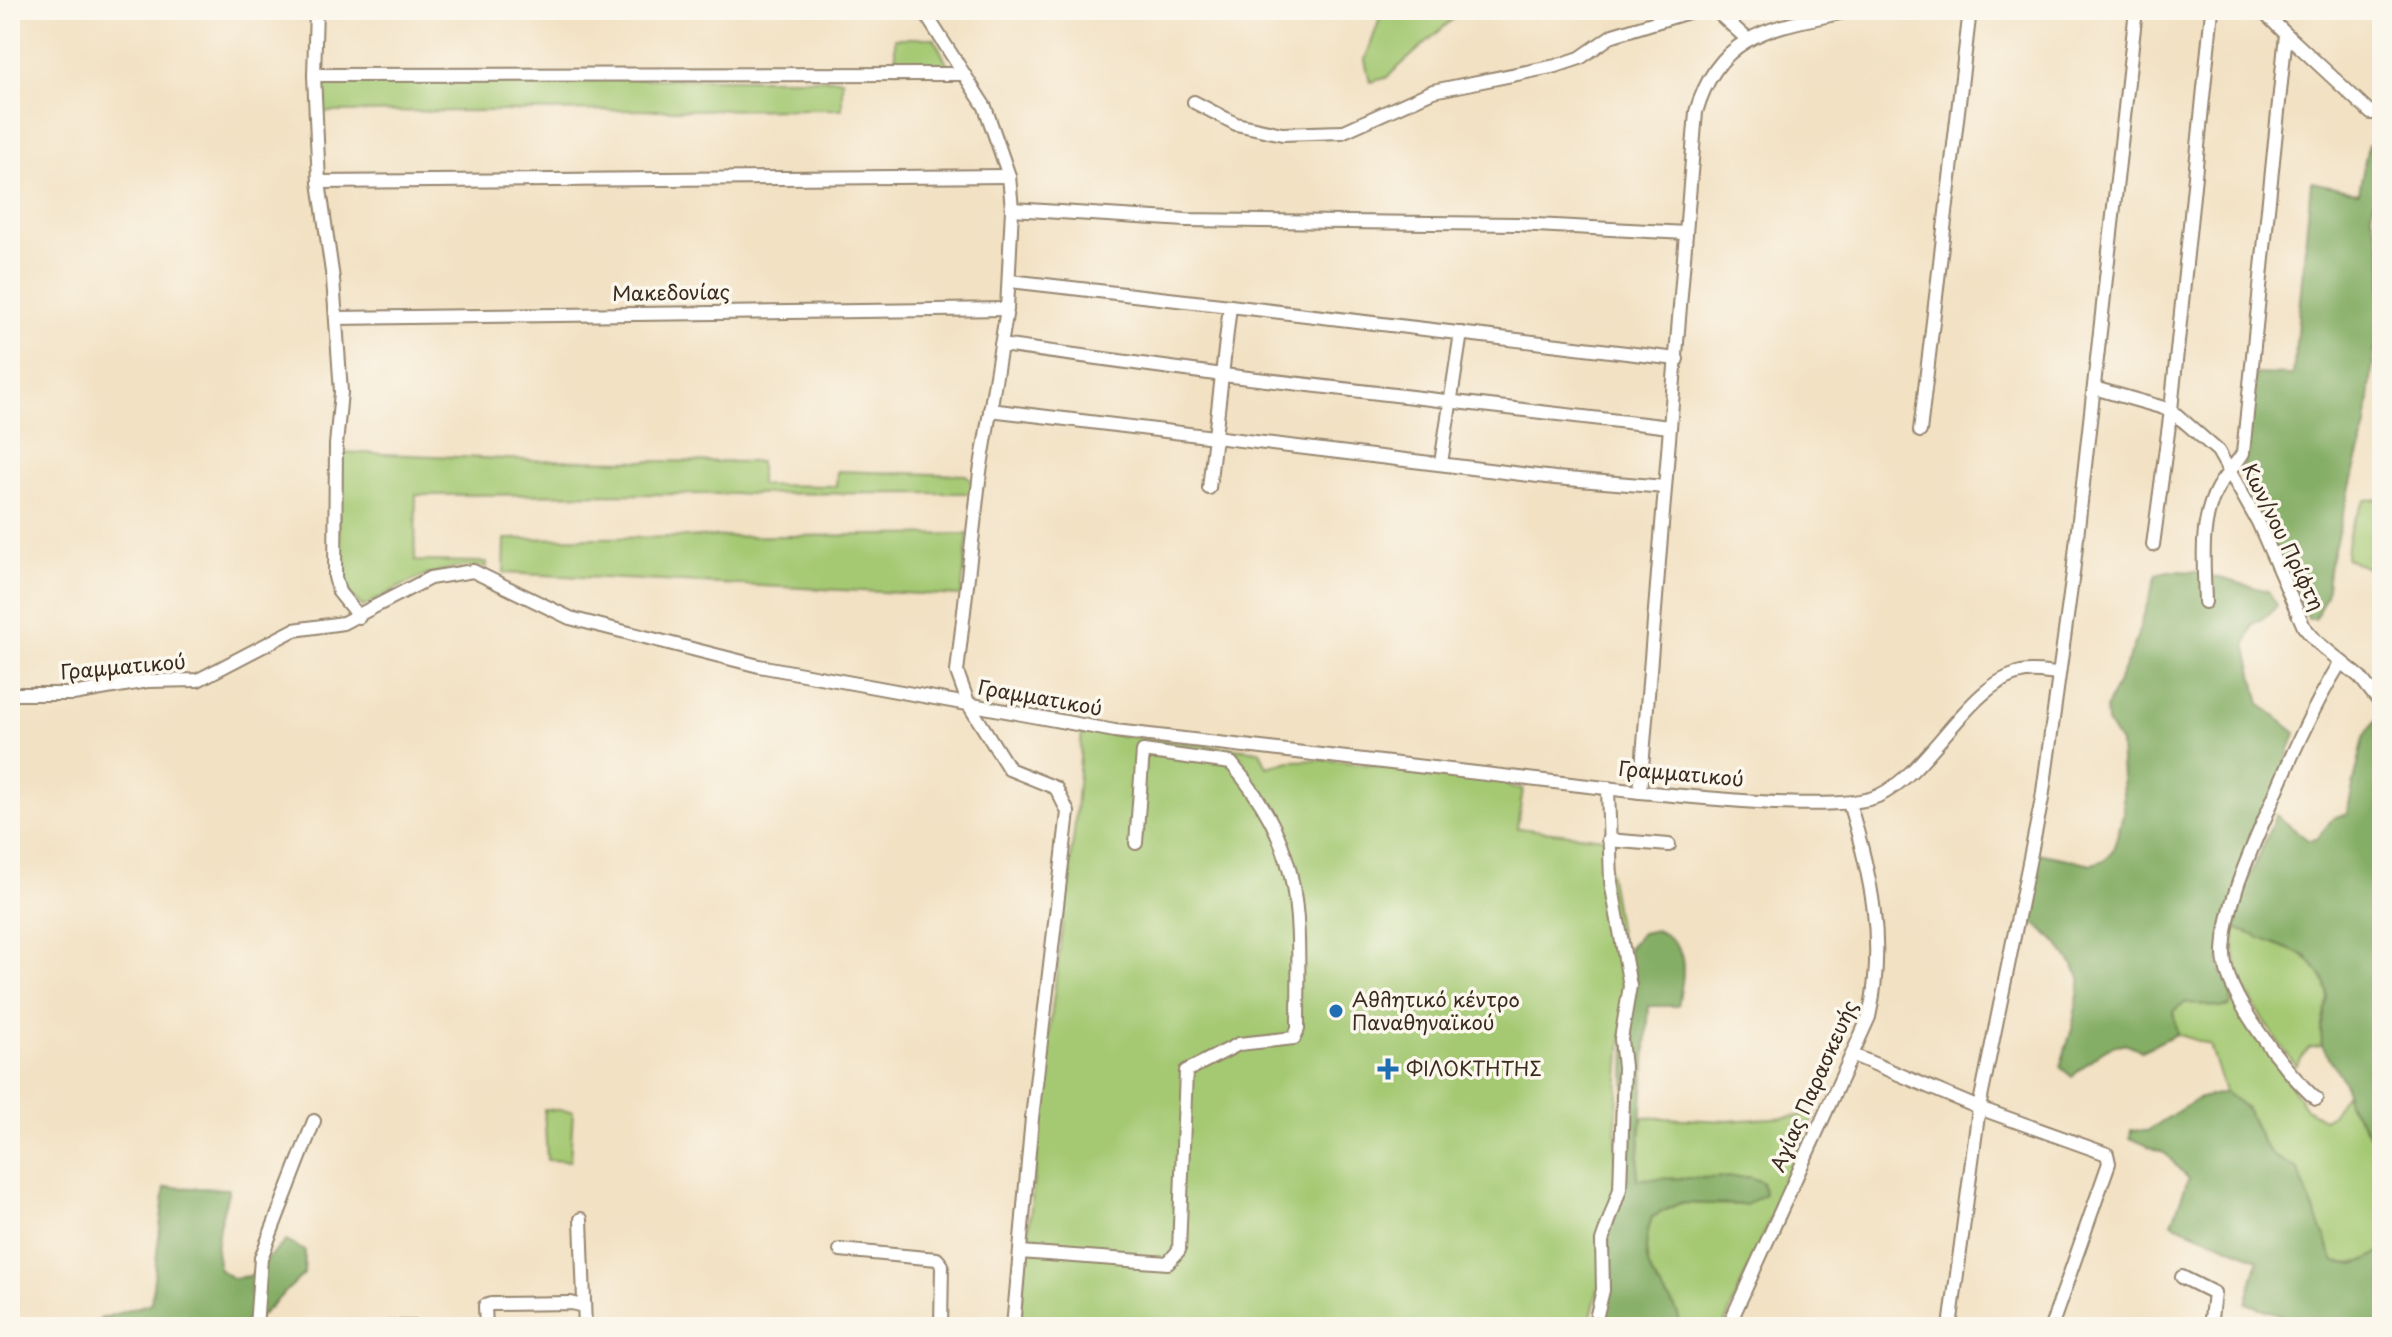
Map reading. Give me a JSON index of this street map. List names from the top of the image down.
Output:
{
  "streets": {
    "street": [
      "Μακεδονίας",
      "Κων/νου Πρίφτη",
      "Γραμματικού",
      "Αγίας Παρασκευής"
    ]
  },
  "crossings": [
    ["Γραμματικού", "Αγίας Παρασκευής"]
  ],
  "places": {
    "other": ["Αθλητικό κέντρο Παναθηναϊκού"],
    "health": ["ΦΙΛΟΚΤΗΤΗΣ"]
  }
}
